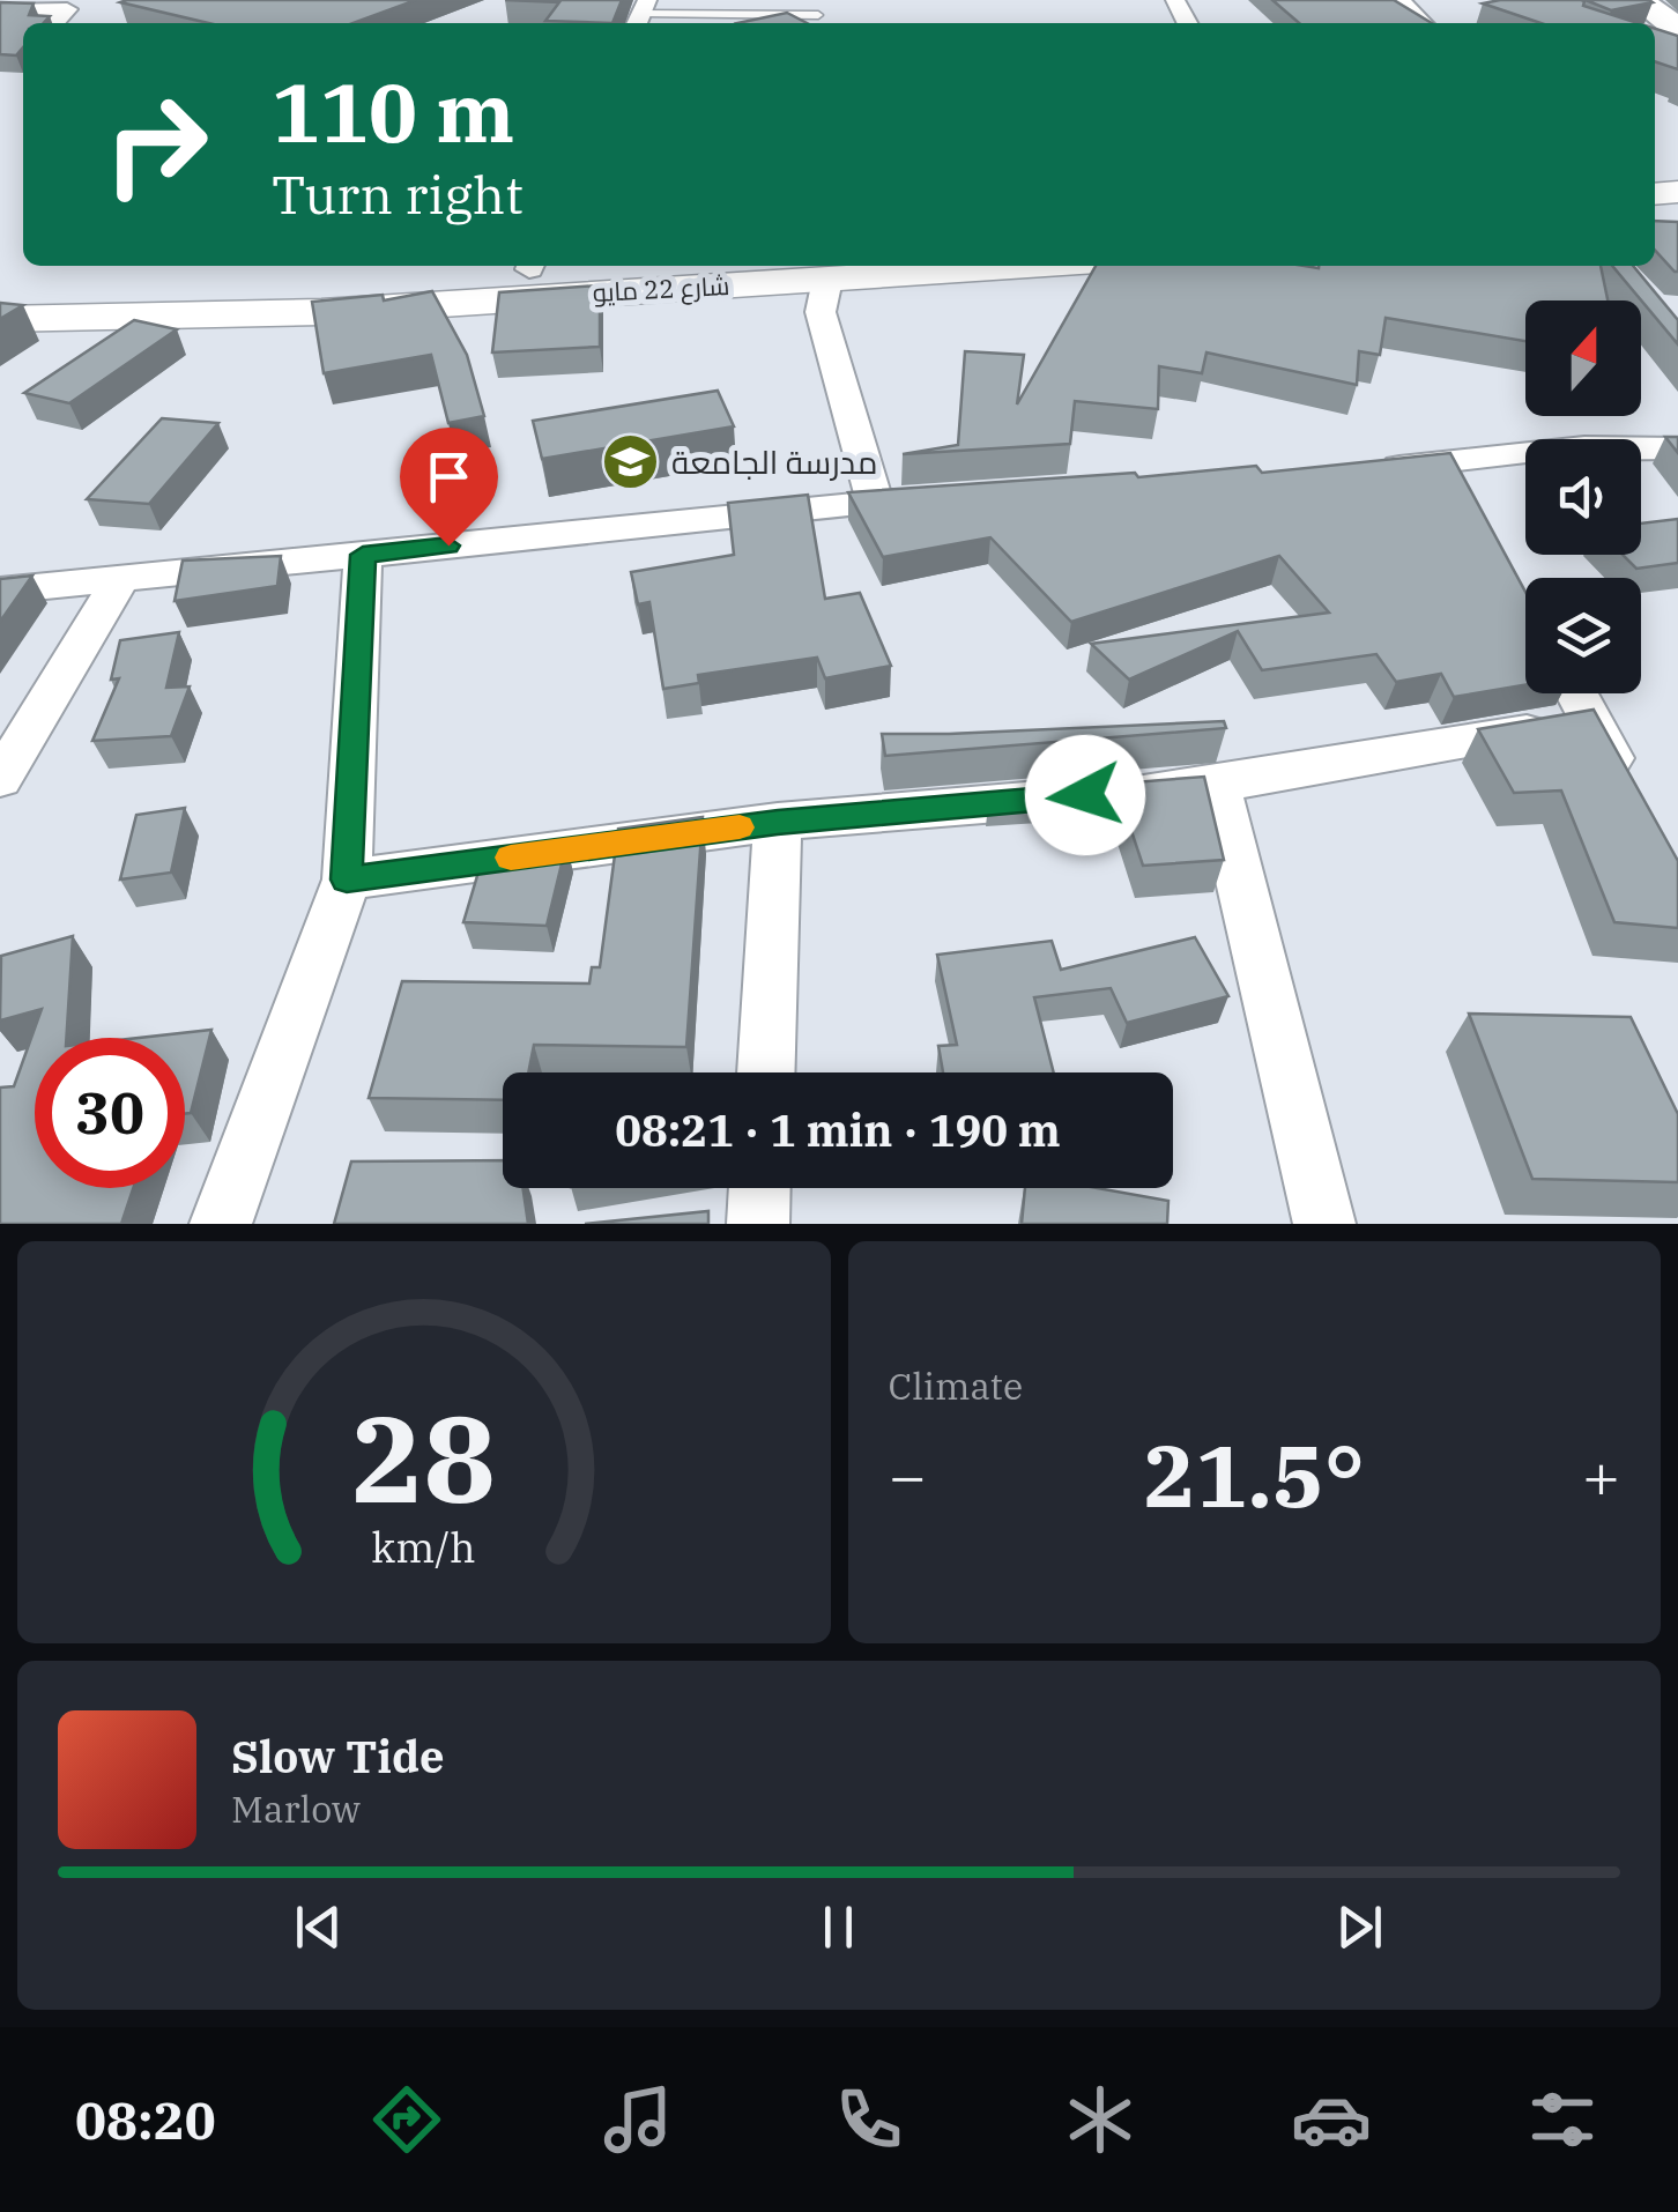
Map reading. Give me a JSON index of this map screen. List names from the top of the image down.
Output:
{
  "streets": {
    "main road": ["شارع 22 مايو"]
  },
  "places": {
    "school or university": ["مدرسة الجامعة"]
  },
  "north": "top",
  "page": {
    "turn": ["110 m", "Turn right"],
    "limit": "30",
    "trip": "08:21 · 1 min · 190 m",
    "tile": "Climate",
    "heat": ["−", "21.5°", "+"],
    "song": ["Slow Tide", "Marlow"],
    "tabs": "08:20",
    "gauge": ["28", "km/h"]
  }
}
